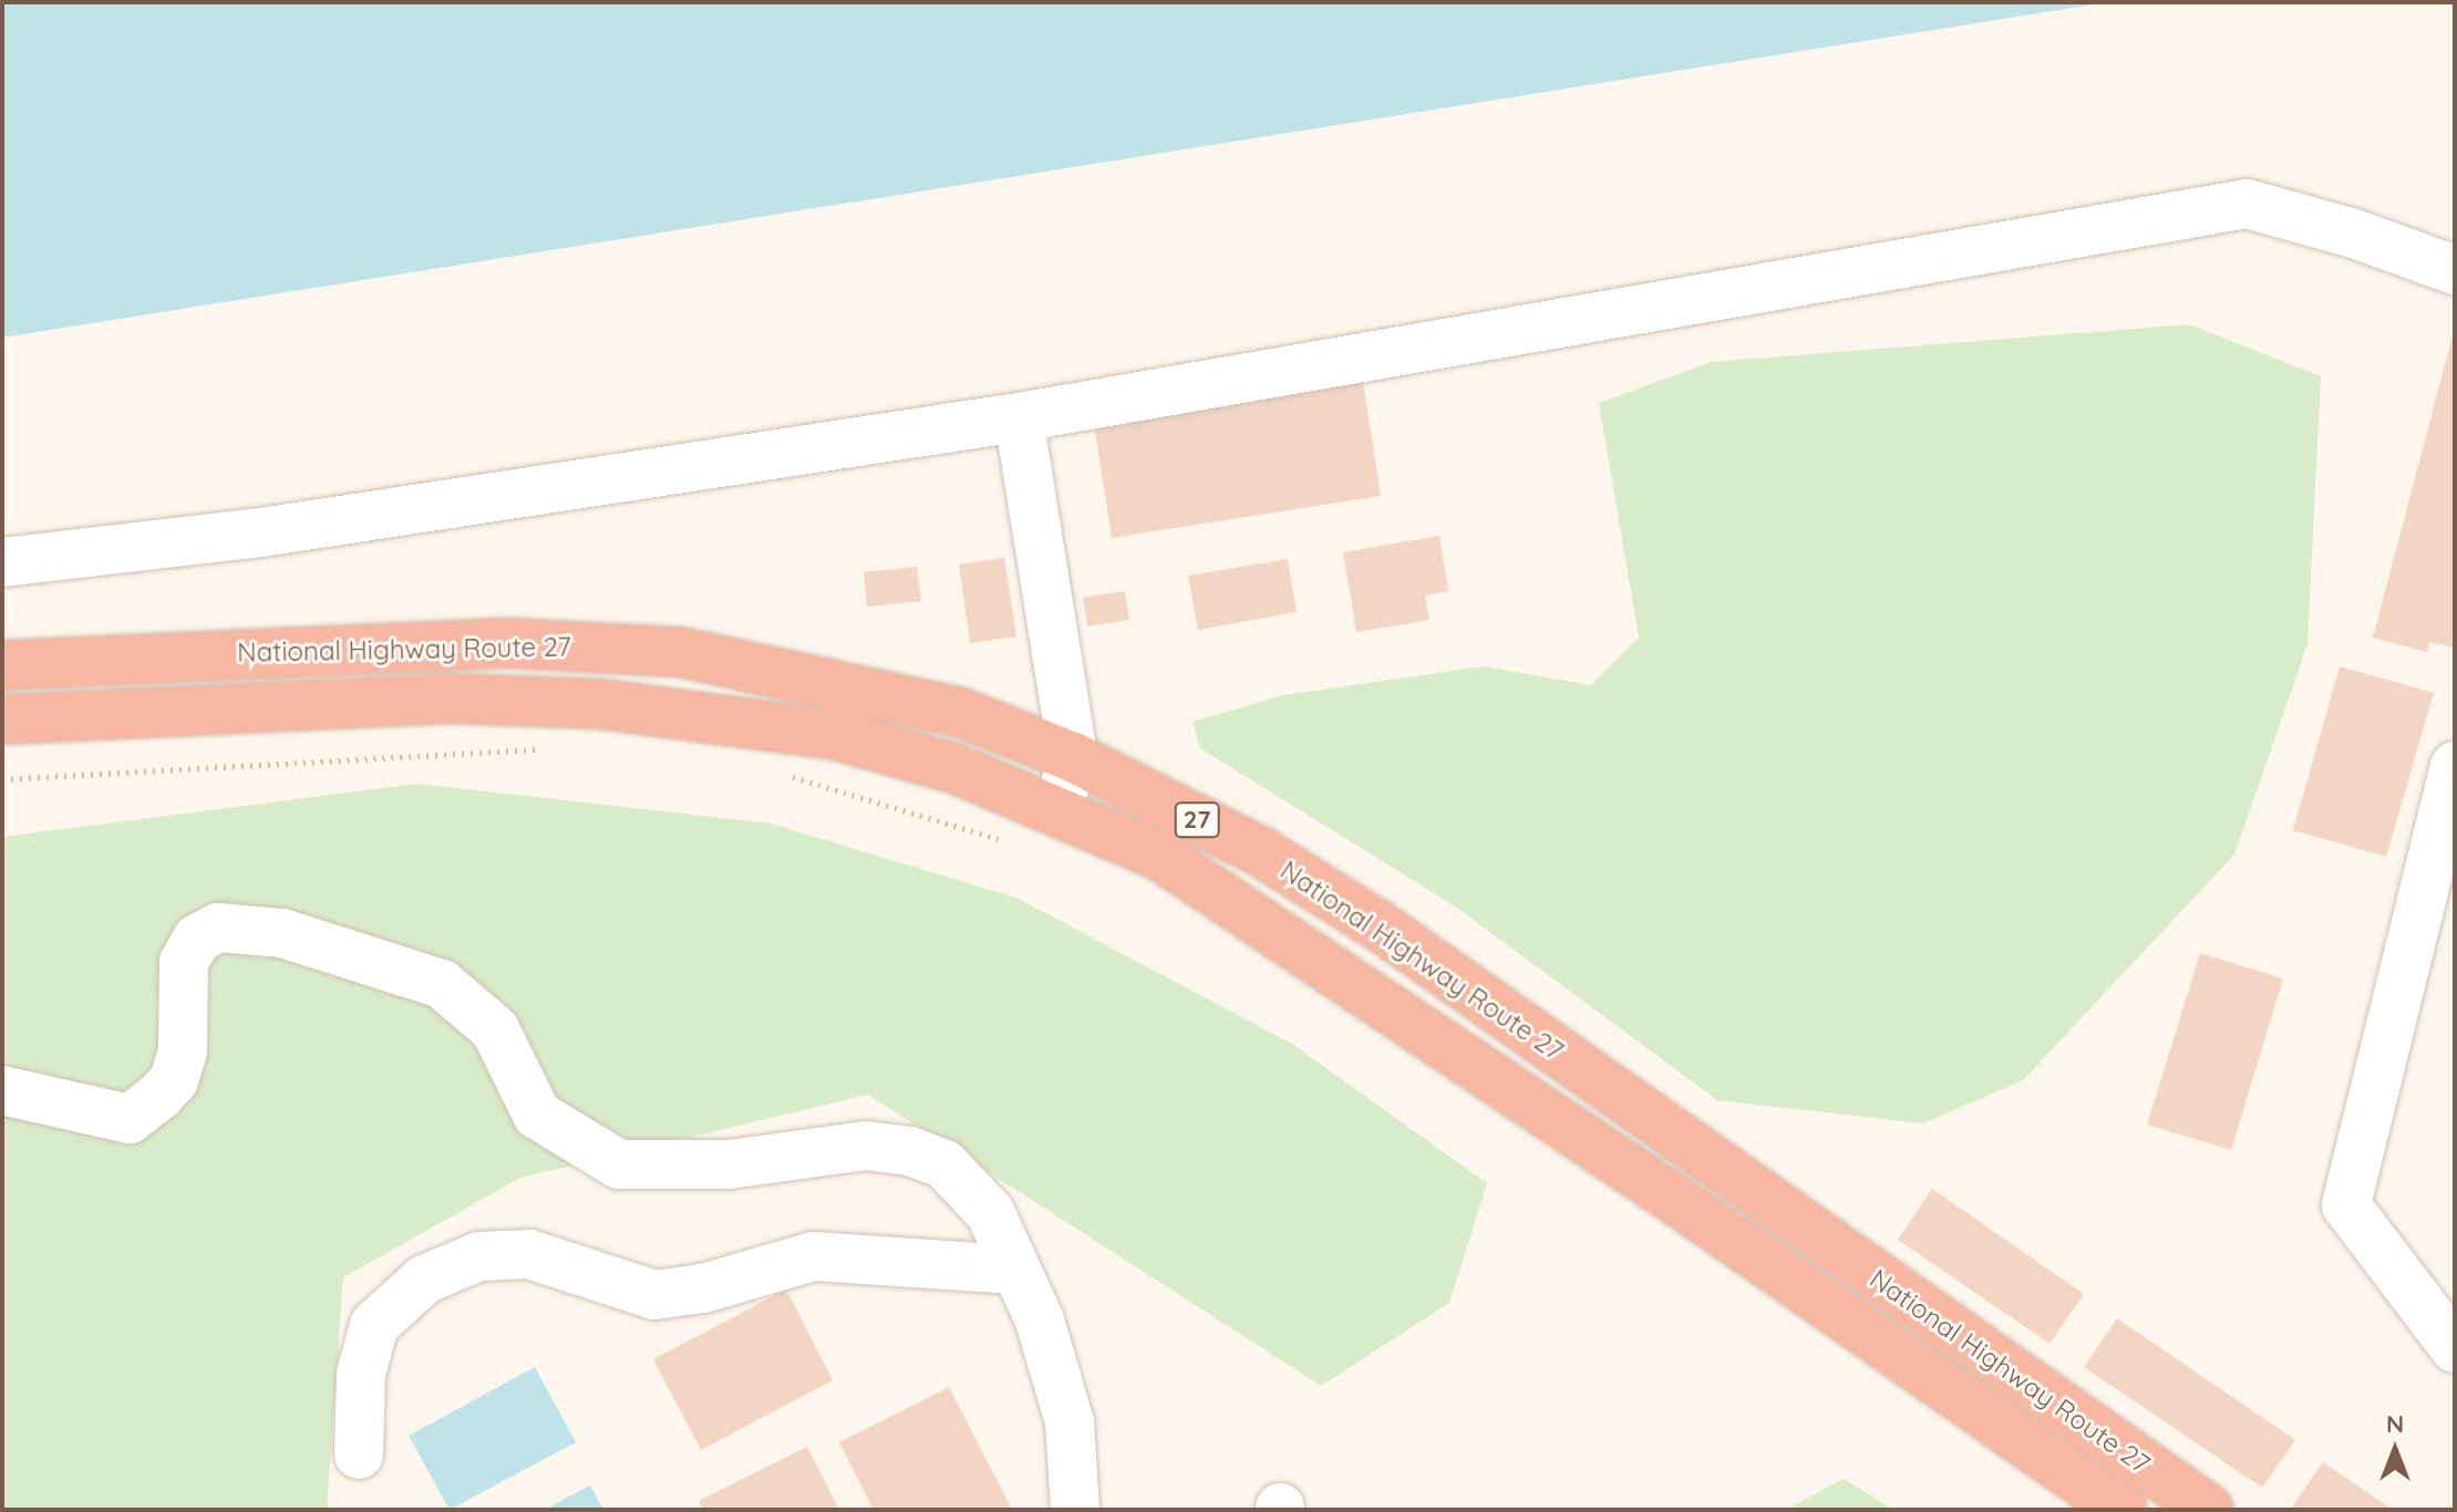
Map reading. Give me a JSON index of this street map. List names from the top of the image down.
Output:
{
  "streets": {
    "highway": ["National Highway Route 27", "27"]
  },
  "north": "top"
}
